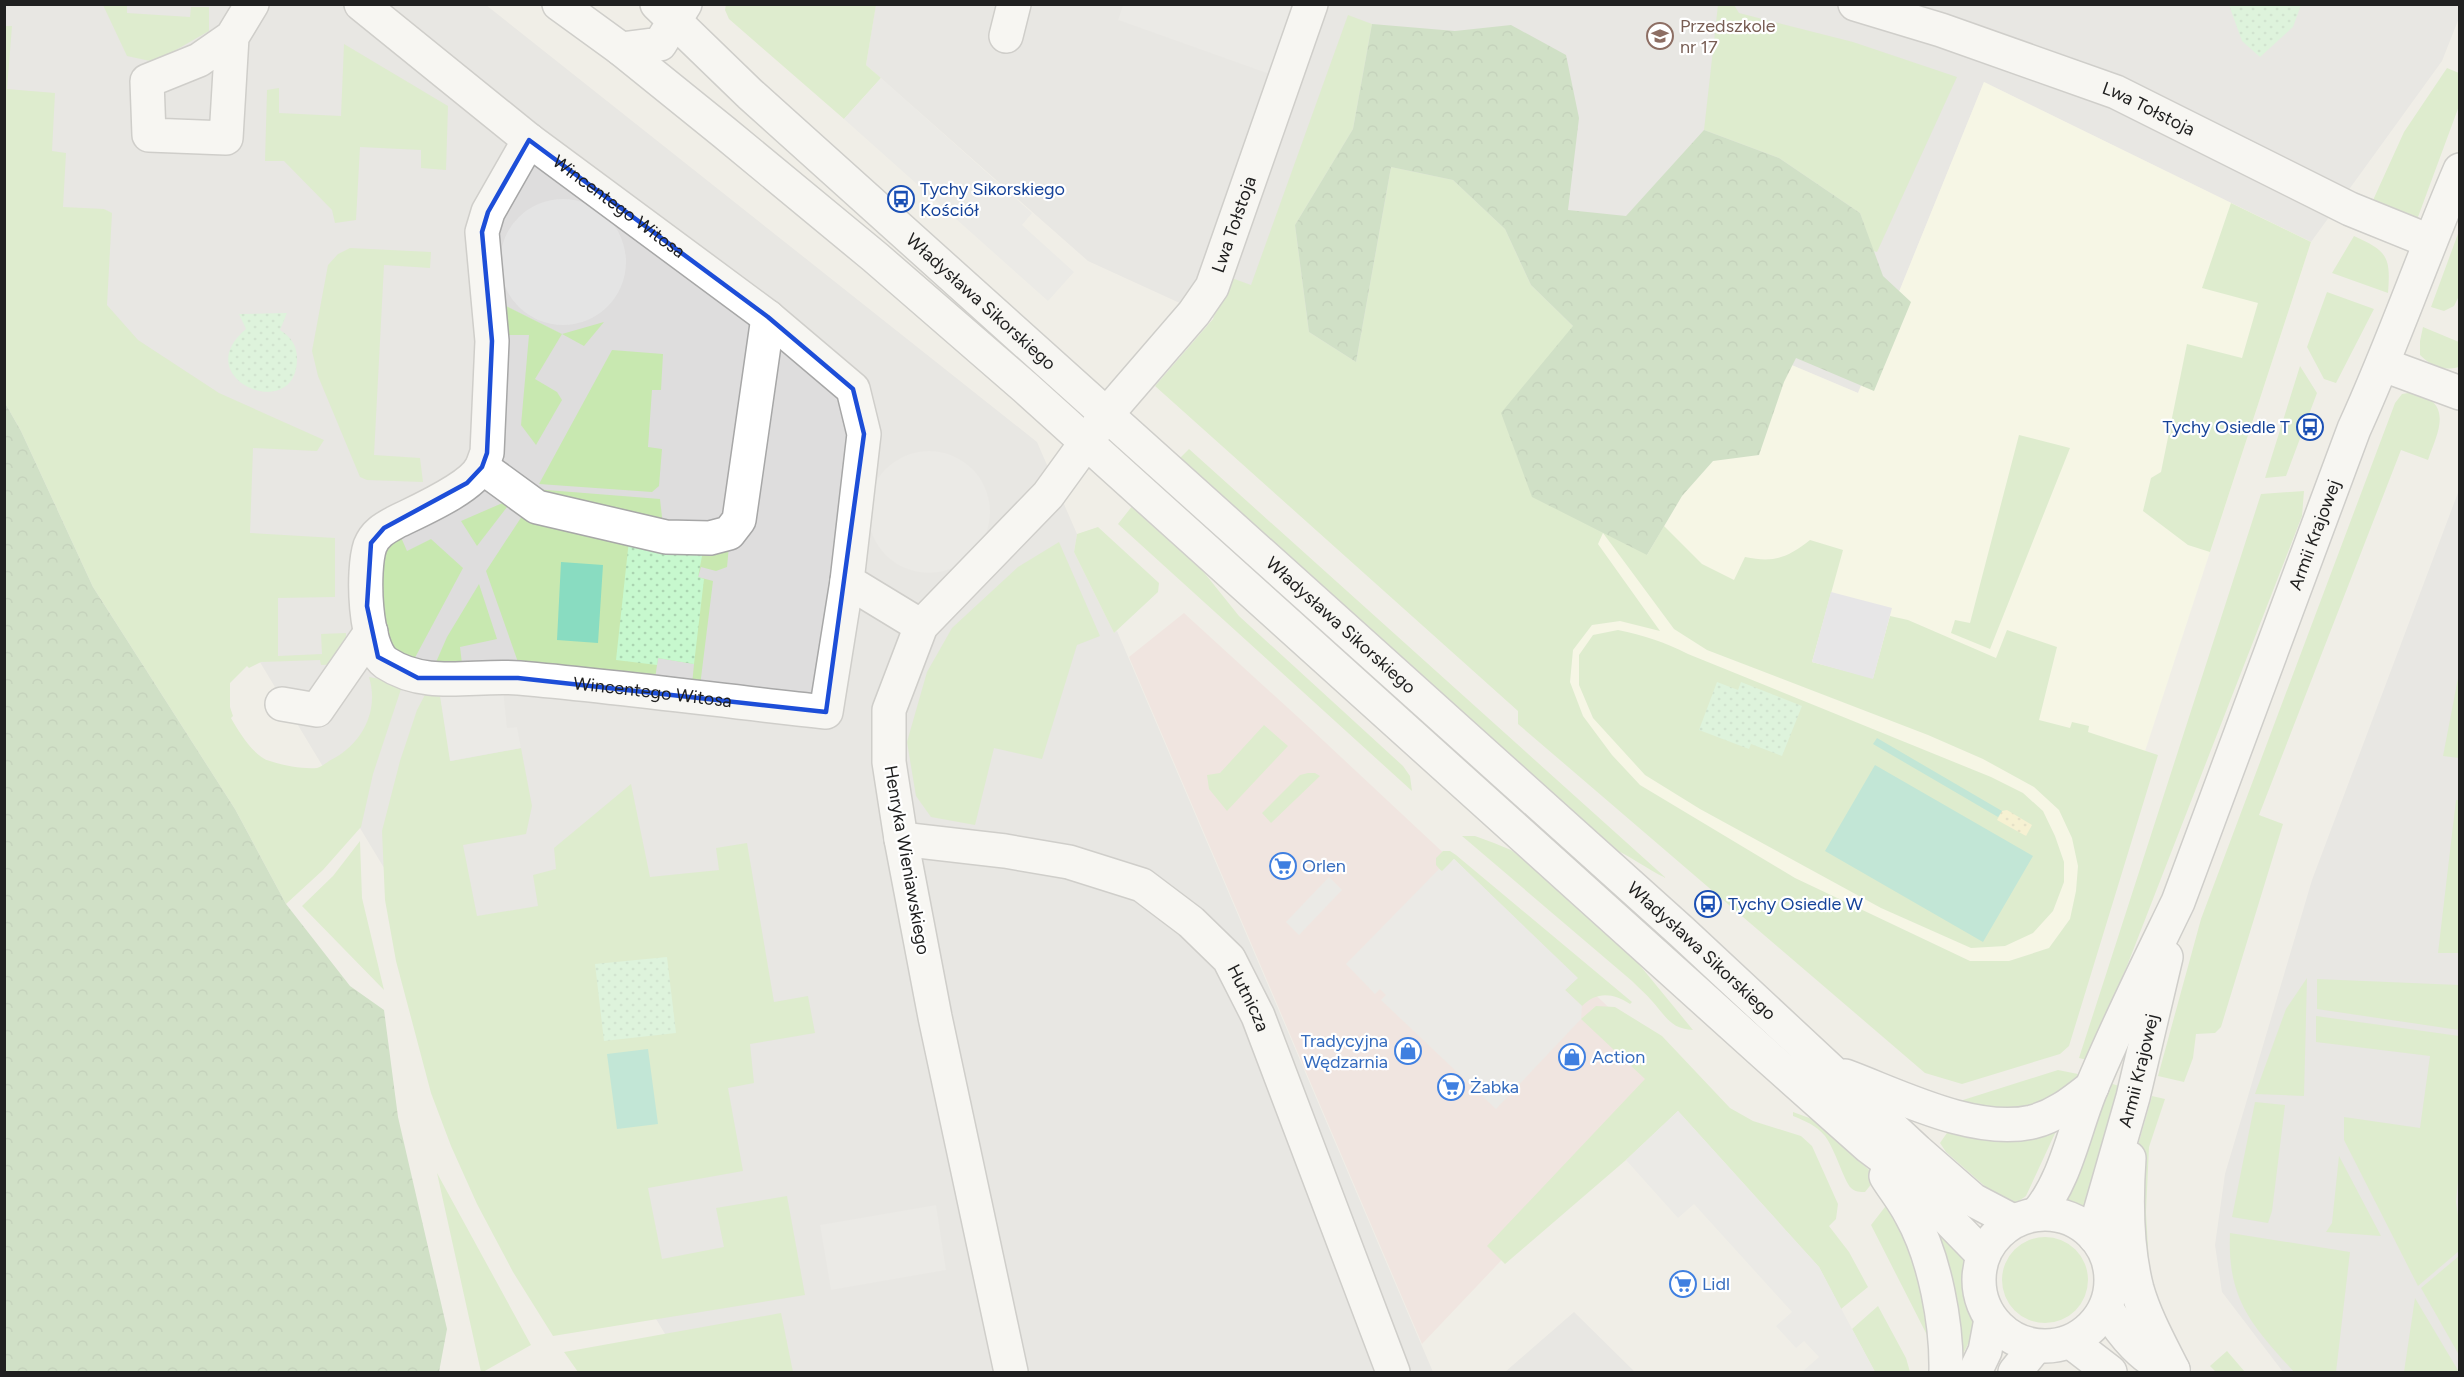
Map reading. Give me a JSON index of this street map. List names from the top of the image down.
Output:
{
  "streets": {
    "street": [
      "Lwa Tołstoja",
      "Wincentego Witosa",
      "Władysława Sikorskiego",
      "Armii Krajowej",
      "Henryka Wieniawskiego",
      "Hutnicza"
    ]
  },
  "crossings": [
    ["Lwa Tołstoja", "Władysława Sikorskiego"],
    ["Lwa Tołstoja", "Armii Krajowej"],
    ["Lwa Tołstoja", "Henryka Wieniawskiego"],
    ["Władysława Sikorskiego", "Armii Krajowej"],
    ["Władysława Sikorskiego", "Henryka Wieniawskiego"],
    ["Henryka Wieniawskiego", "Hutnicza"]
  ],
  "places": {
    "school or university": ["Przedszkole nr 17"],
    "bus stop": ["Tychy Sikorskiego Kościół", "Tychy Osiedle T", "Tychy Osiedle W"],
    "supermarket": ["Orlen", "Żabka", "Lidl"],
    "shop": ["Tradycyjna Wędzarnia", "Action"]
  }
}
